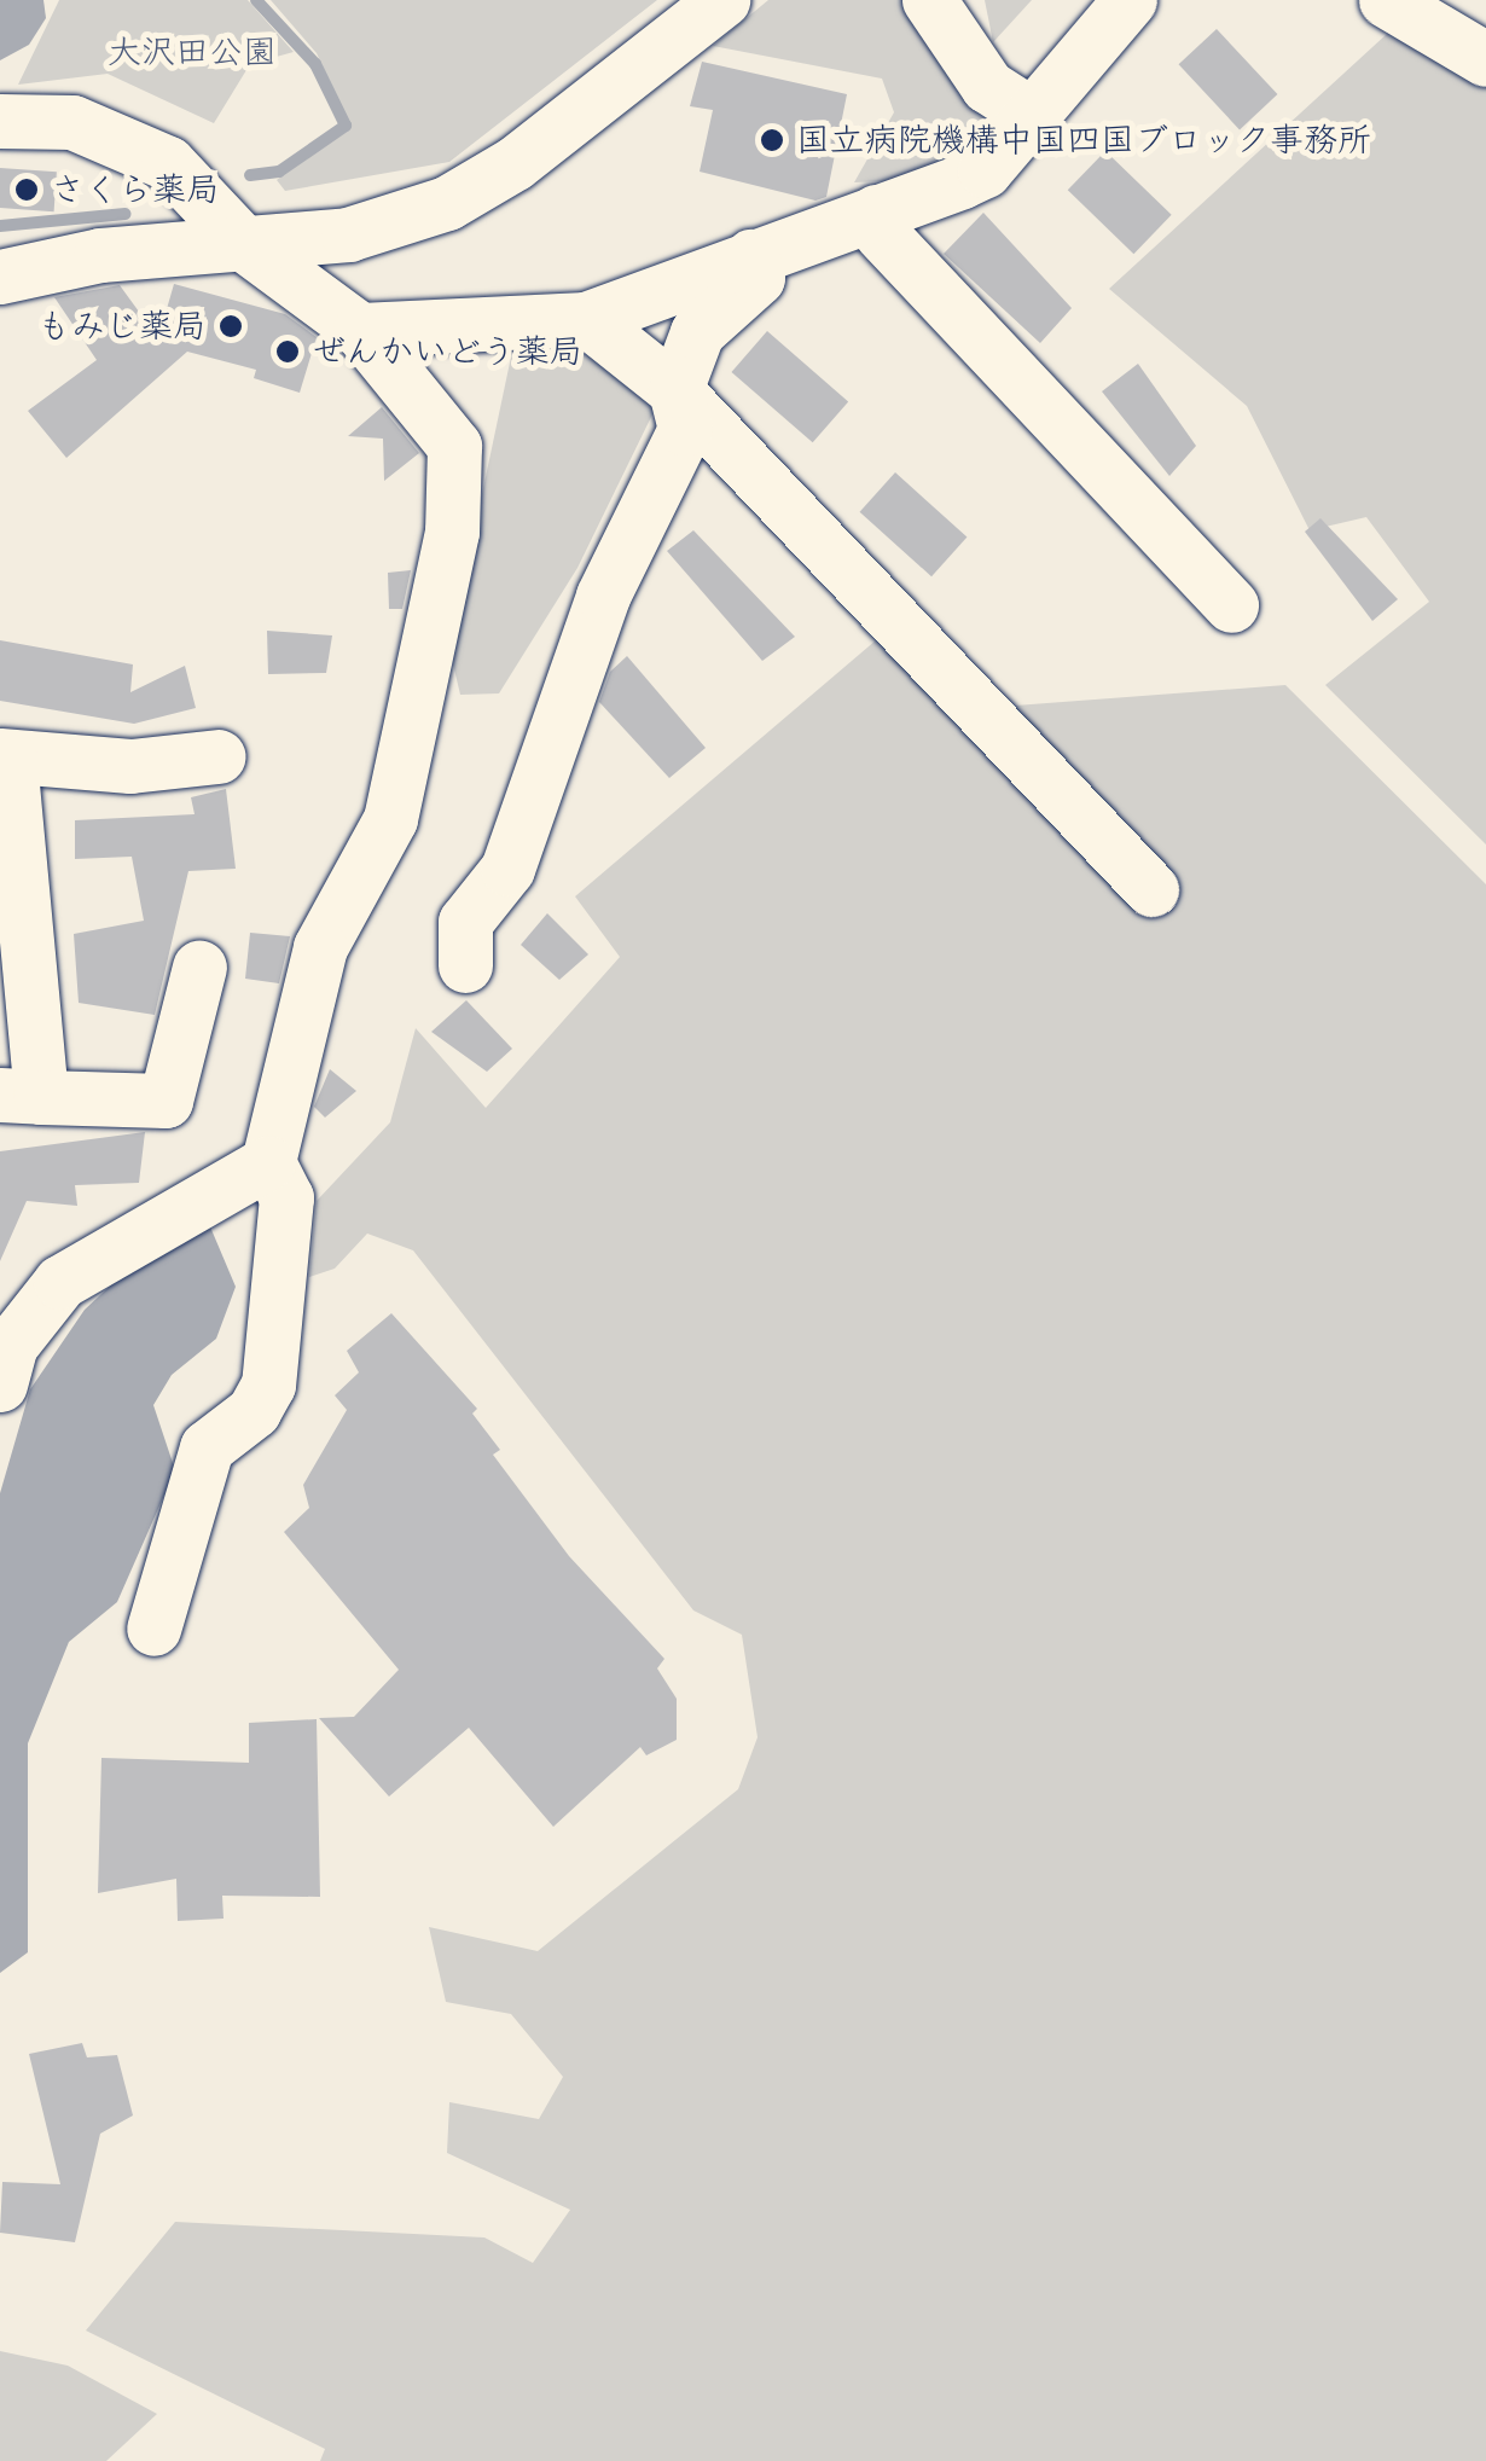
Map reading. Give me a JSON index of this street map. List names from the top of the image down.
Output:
{
  "parks": ["大沢田公園"],
  "places": [
    "国立病院機構中国四国ブロック事務所",
    "さくら薬局",
    "もみじ薬局",
    "ぜんかいどう薬局"
  ]
}
